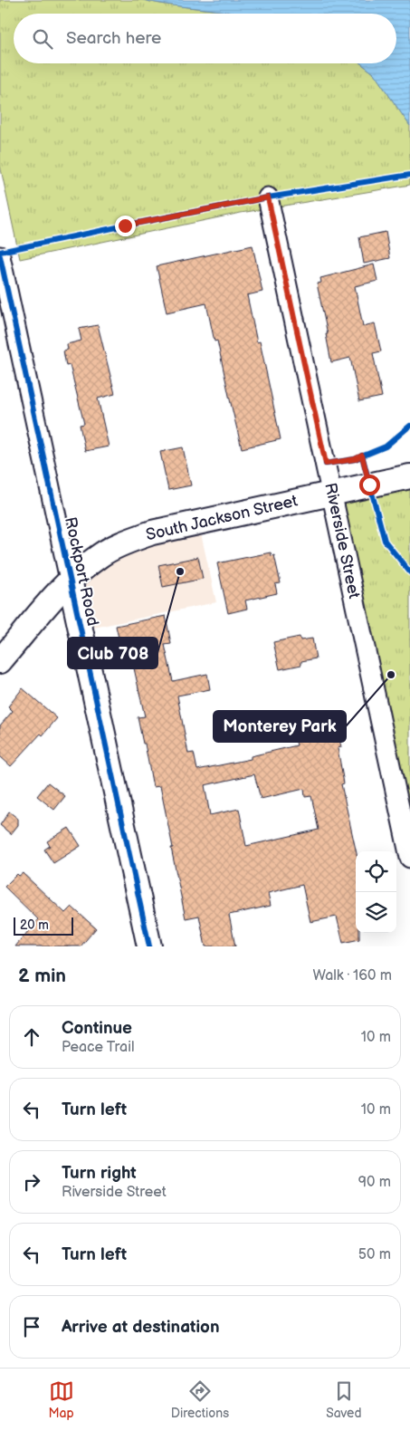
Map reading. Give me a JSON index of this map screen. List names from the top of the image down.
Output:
{
  "streets": {
    "street": ["South Jackson Street", "Riverside Street", "Rockport Road"]
  },
  "crossings": [
    ["South Jackson Street", "Riverside Street"],
    ["South Jackson Street", "Rockport Road"]
  ],
  "places": ["Club 708", "Monterey Park"],
  "scale_bar": "20 m",
  "page": {
    "search": "Search here",
    "scale": "20 m",
    "heading": ["2 min", "Walk · 160 m"],
    "list": [
      ["Continue", "Peace Trail", "10 m"],
      ["Turn left", "10 m"],
      ["Turn right", "Riverside Street", "90 m"],
      ["Turn left", "50 m"],
      "Arrive at destination"
    ],
    "nav": ["Map", "Directions", "Saved"]
  }
}
